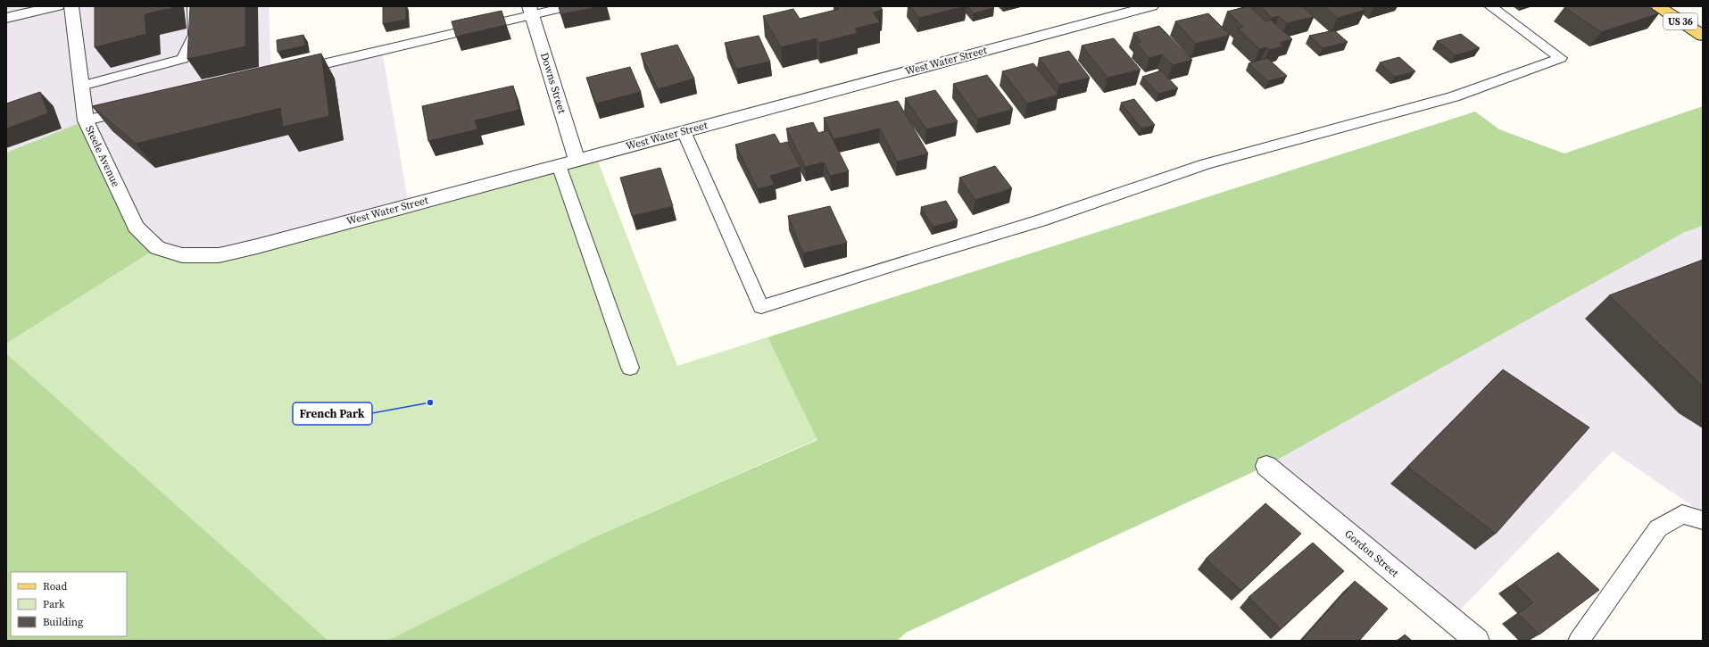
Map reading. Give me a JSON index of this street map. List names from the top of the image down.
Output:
{
  "streets": {
    "main road": ["US 36"],
    "street": [
      "West Water Street",
      "Downs Street",
      "Steele Avenue",
      "Gordon Street"
    ]
  },
  "crossings": [
    ["West Water Street", "Downs Street"],
    ["West Water Street", "Steele Avenue"]
  ],
  "places": ["French Park"],
  "legend": ["Road", "Park", "Building"]
}
